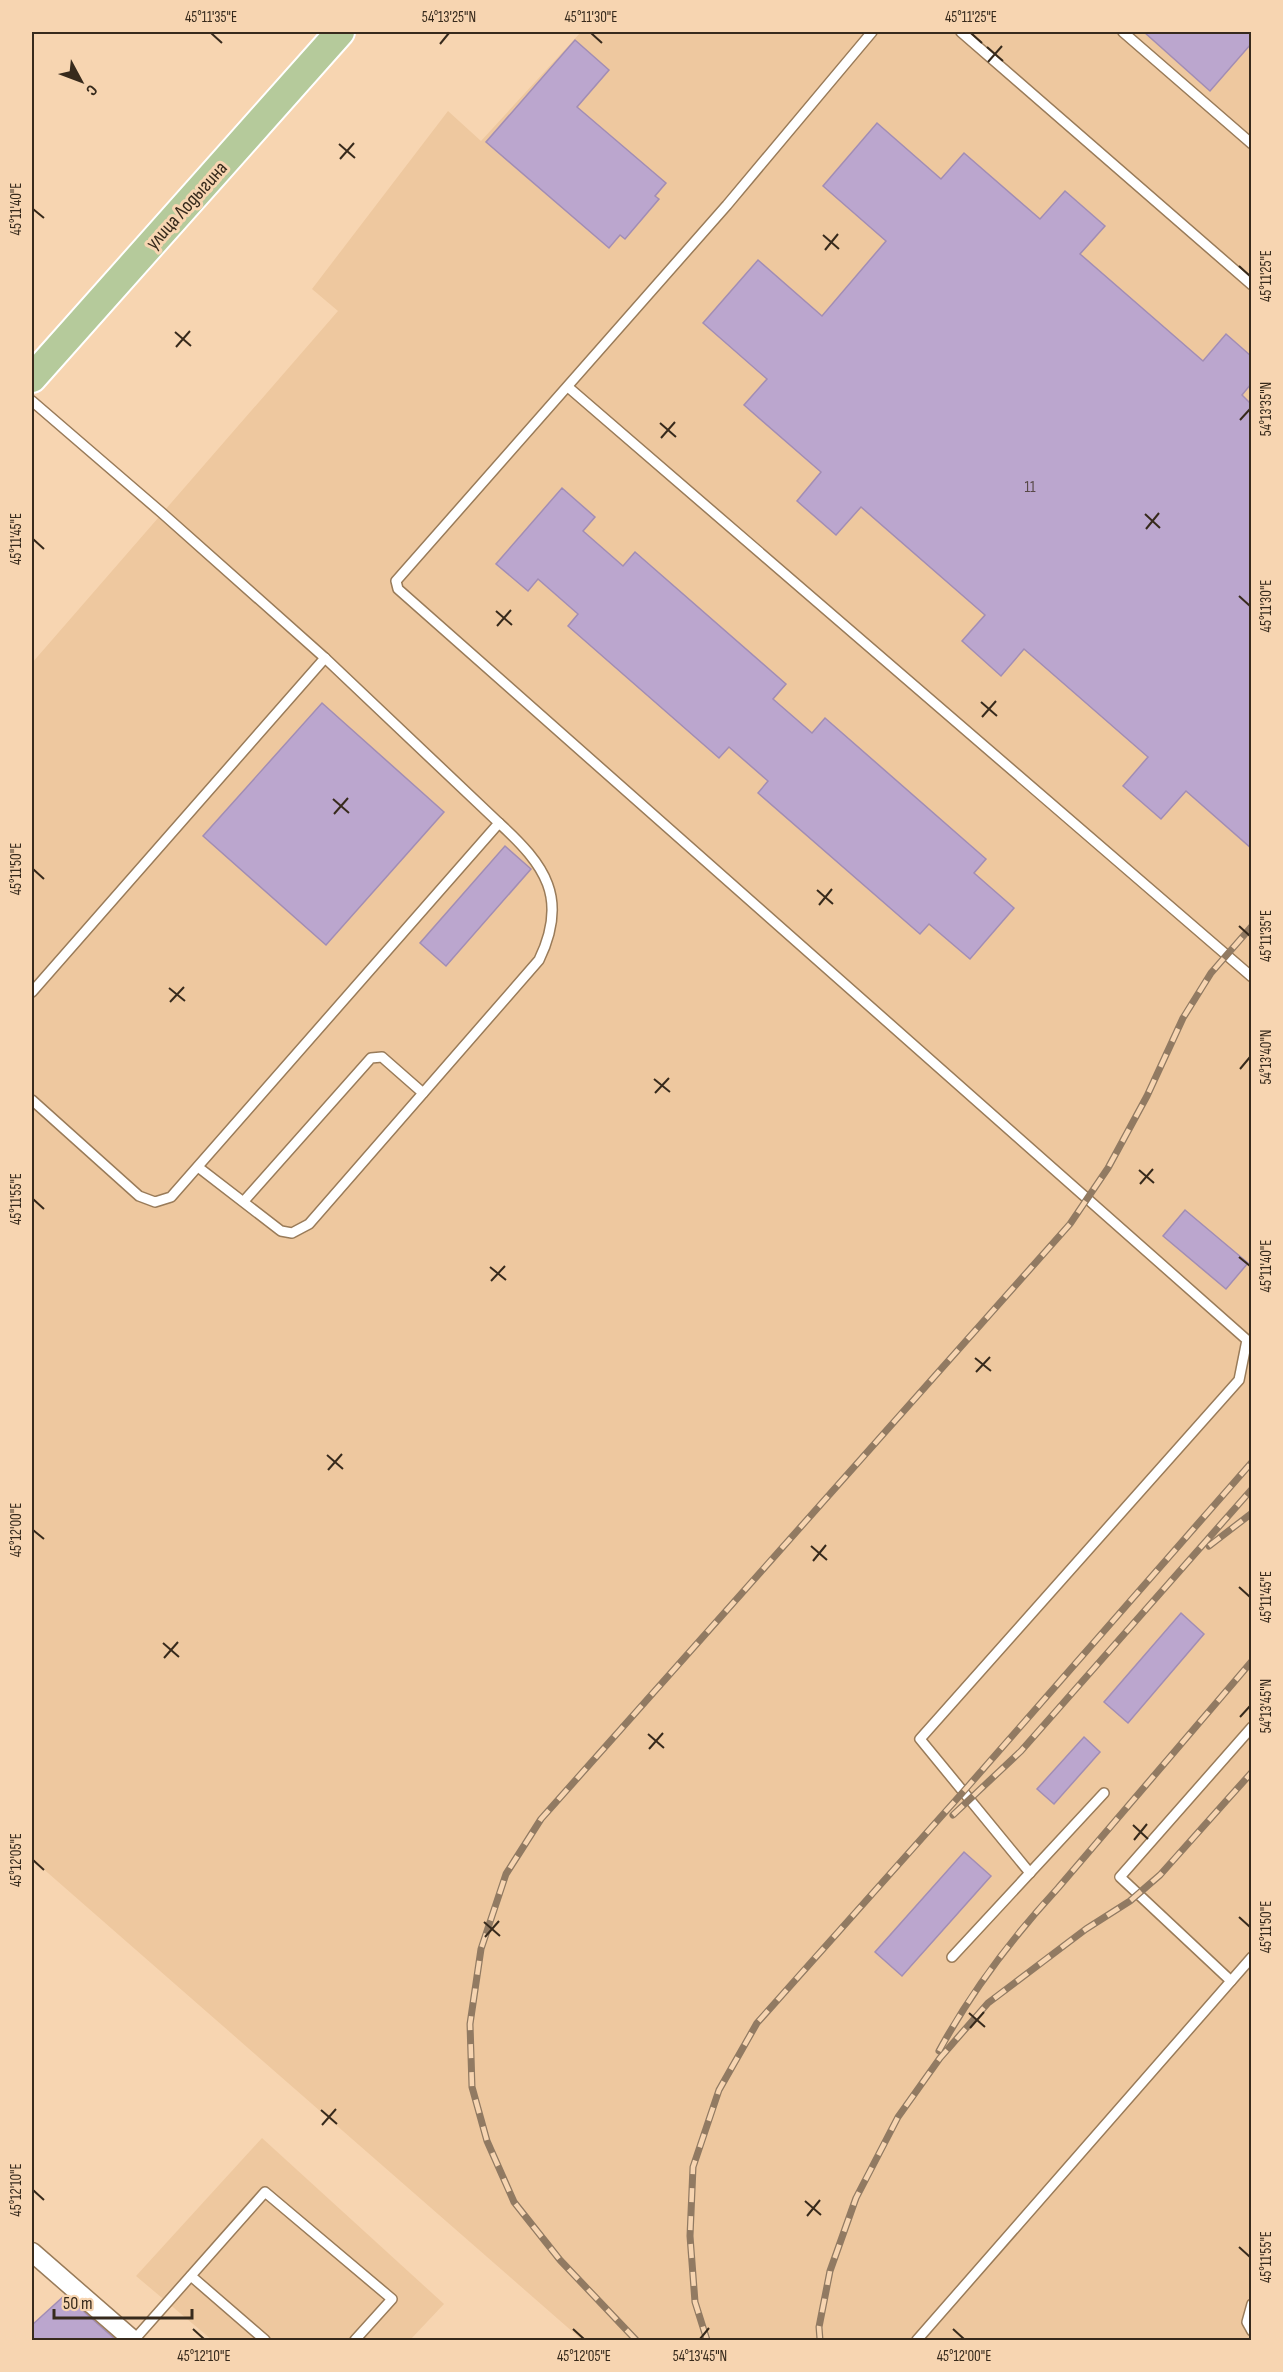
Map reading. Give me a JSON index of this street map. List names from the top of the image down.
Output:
{
  "streets": {
    "main road": ["улица Лодыгина"]
  },
  "house_numbers": ["11"],
  "scale_bar": "50 m",
  "north": "bottom right",
  "coordinates": [
    "45°11'35\"E",
    "54°13'25\"N",
    "45°11'30\"E",
    "45°11'25\"E",
    "45°11'40\"E",
    "54°13'35\"N",
    "45°11'45\"E",
    "45°11'50\"E",
    "54°13'40\"N",
    "45°11'55\"E",
    "45°12'00\"E",
    "54°13'45\"N",
    "45°12'05\"E",
    "45°12'10\"E"
  ]
}
